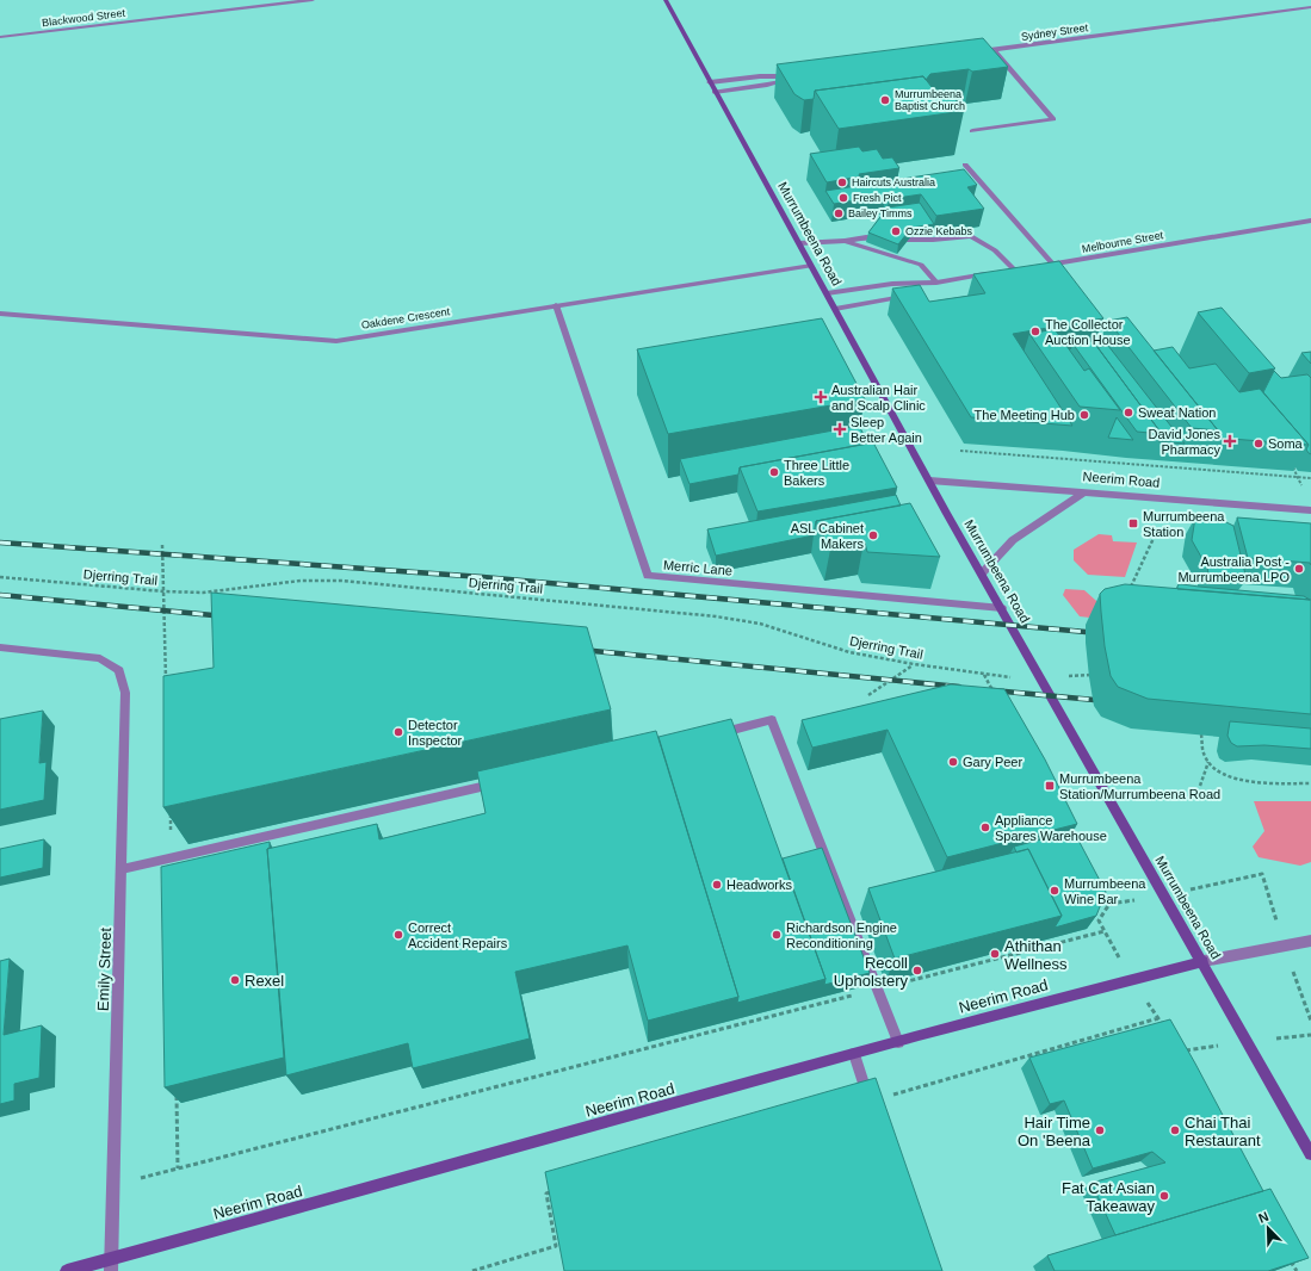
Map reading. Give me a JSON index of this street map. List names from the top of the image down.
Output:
{
  "streets": {
    "main road": ["Murrumbeena Road", "Neerim Road"],
    "street": [
      "Blackwood Street",
      "Sydney Street",
      "Melbourne Street",
      "Oakdene Crescent",
      "Merric Lane",
      "Emily Street"
    ],
    "path": ["Djerring Trail"]
  },
  "crossings": [
    ["Murrumbeena Road", "Oakdene Crescent"],
    ["Murrumbeena Road", "Neerim Road"],
    ["Murrumbeena Road", "Merric Lane"],
    ["Oakdene Crescent", "Merric Lane"],
    ["Neerim Road", "Emily Street"]
  ],
  "places": {
    "other": [
      "Murrumbeena Baptist Church",
      "Haircuts Australia",
      "Fresh Pict",
      "Bailey Timms",
      "Ozzie Kebabs",
      "The Collector Auction House",
      "Sweat Nation",
      "The Meeting Hub",
      "Soma",
      "Three Little Bakers",
      "ASL Cabinet Makers",
      "Australia Post - Murrumbeena LPO",
      "Detector Inspector",
      "Gary Peer",
      "Appliance Spares Warehouse",
      "Headworks",
      "Murrumbeena Wine Bar",
      "Correct Accident Repairs",
      "Richardson Engine Reconditioning",
      "Athithan Wellness",
      "Recoll Upholstery",
      "Rexel",
      "Hair Time On 'Beena",
      "Chai Thai Restaurant",
      "Fat Cat Asian Takeaway"
    ],
    "health": ["Australian Hair and Scalp Clinic", "Sleep Better Again", "David Jones Pharmacy"],
    "transit": ["Murrumbeena Station", "Murrumbeena Station/Murrumbeena Road"]
  },
  "north": "top left"
}
